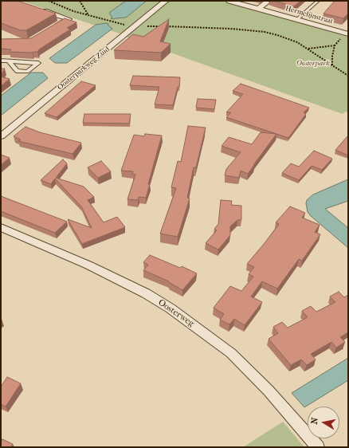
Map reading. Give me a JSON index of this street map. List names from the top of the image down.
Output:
{
  "streets": {
    "street": ["Hermelijnstraat", "Oosterparkweg Zuid", "Oosterweg"]
  },
  "parks": ["Oosterpark"],
  "north": "left"
}
